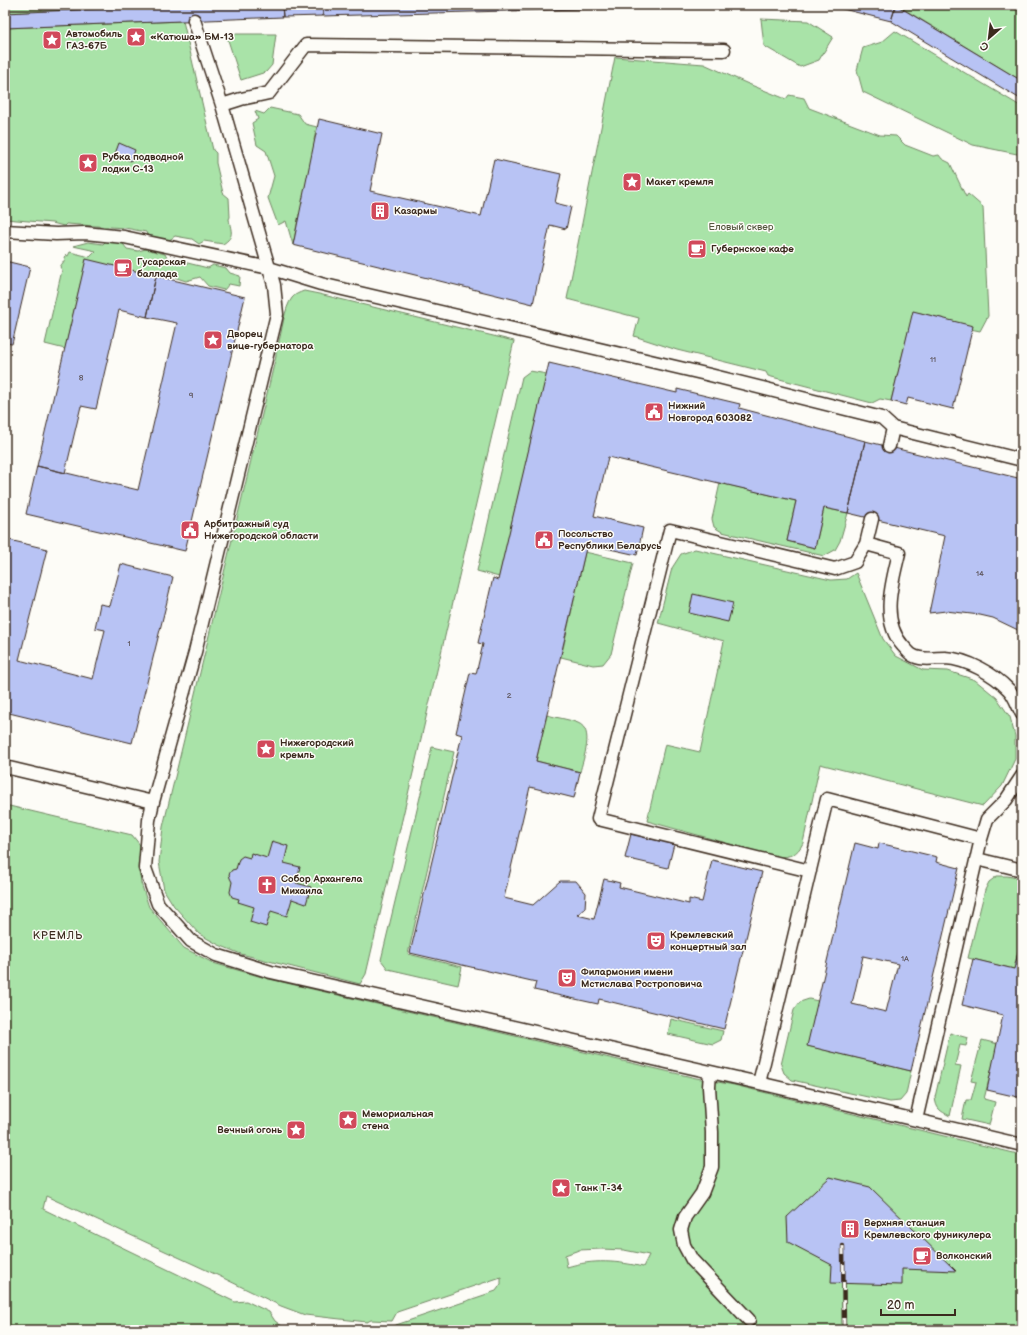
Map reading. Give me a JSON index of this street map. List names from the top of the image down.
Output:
{
  "districts": ["КРЕМЛЬ"],
  "parks": ["Еловый сквер"],
  "places": {
    "place": [
      "«Катюша» БМ-13",
      "Автомобиль ГАЗ-67Б",
      "Рубка подводной лодки С-13",
      "Макет кремля",
      "Дворец вице-губернатора",
      "Нижегородский кремль",
      "Мемориальная стена",
      "Вечный огонь",
      "Танк Т-34"
    ],
    "building": ["Казармы", "Верхняя станция Кремлевского фуникулера"],
    "cafe": ["Губернское кафе", "Гусарская баллада", "Волконский"],
    "public building": ["Нижний Новгород 603082", "Арбитражный суд Нижегородской области", "Посольство Республики Беларусь"],
    "church": ["Собор Архангела Михаила"],
    "theatre": ["Кремлевский концертный зал", "Филармония имени Мстислава Ростроповича"]
  },
  "house_numbers": [
    "11",
    "8",
    "9",
    "14",
    "1",
    "2",
    "1А"
  ],
  "scale_bar": "20 m",
  "north": "bottom left"
}
